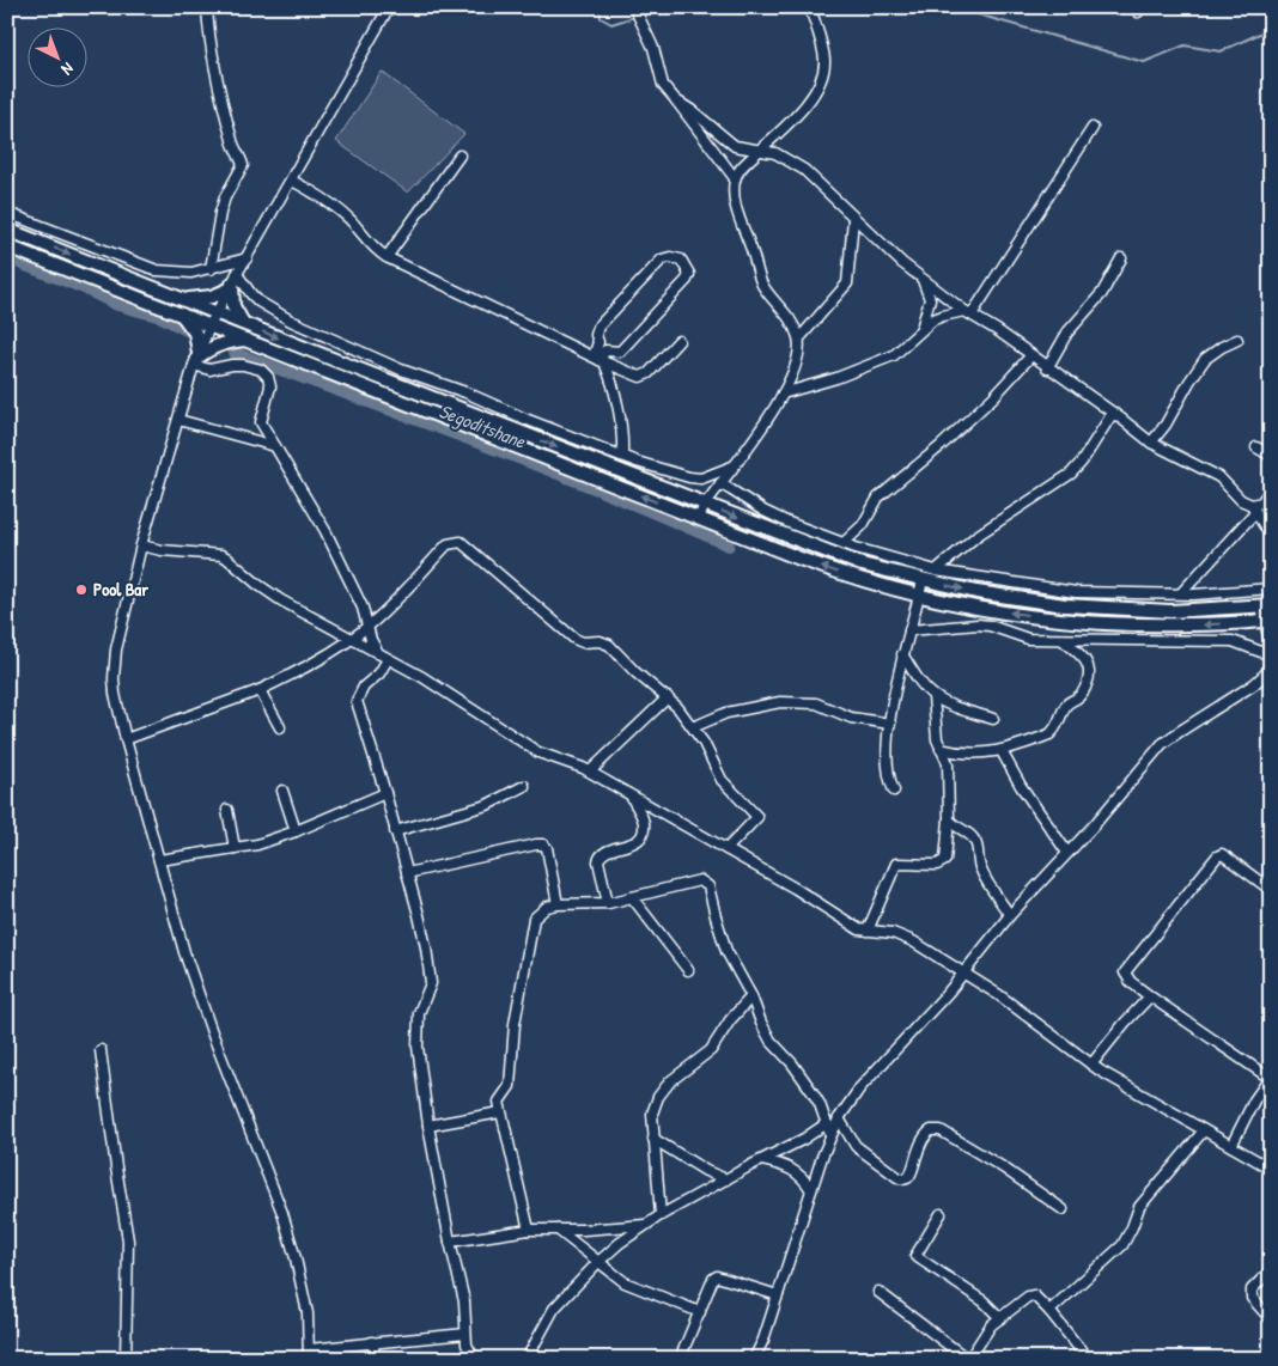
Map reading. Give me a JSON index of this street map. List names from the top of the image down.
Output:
{
  "water": ["Segoditshane"],
  "places": ["Pool Bar"],
  "north": "bottom right"
}
